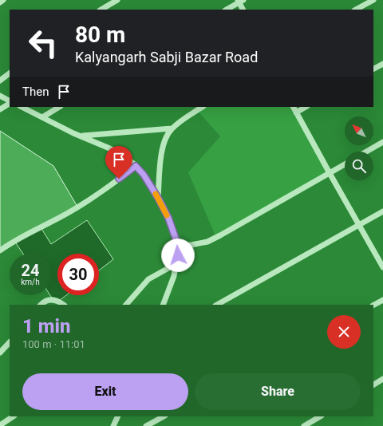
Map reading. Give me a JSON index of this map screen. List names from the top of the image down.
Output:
{
  "north": "top left",
  "page": {
    "turn": ["80 m", "Kalyangarh Sabji Bazar Road"],
    "then": "Then",
    "speed": "24 km/h",
    "limit": "30",
    "heading": ["1 min", "100 m · 11:01"],
    "buttons": ["Exit", "Share"]
  }
}
